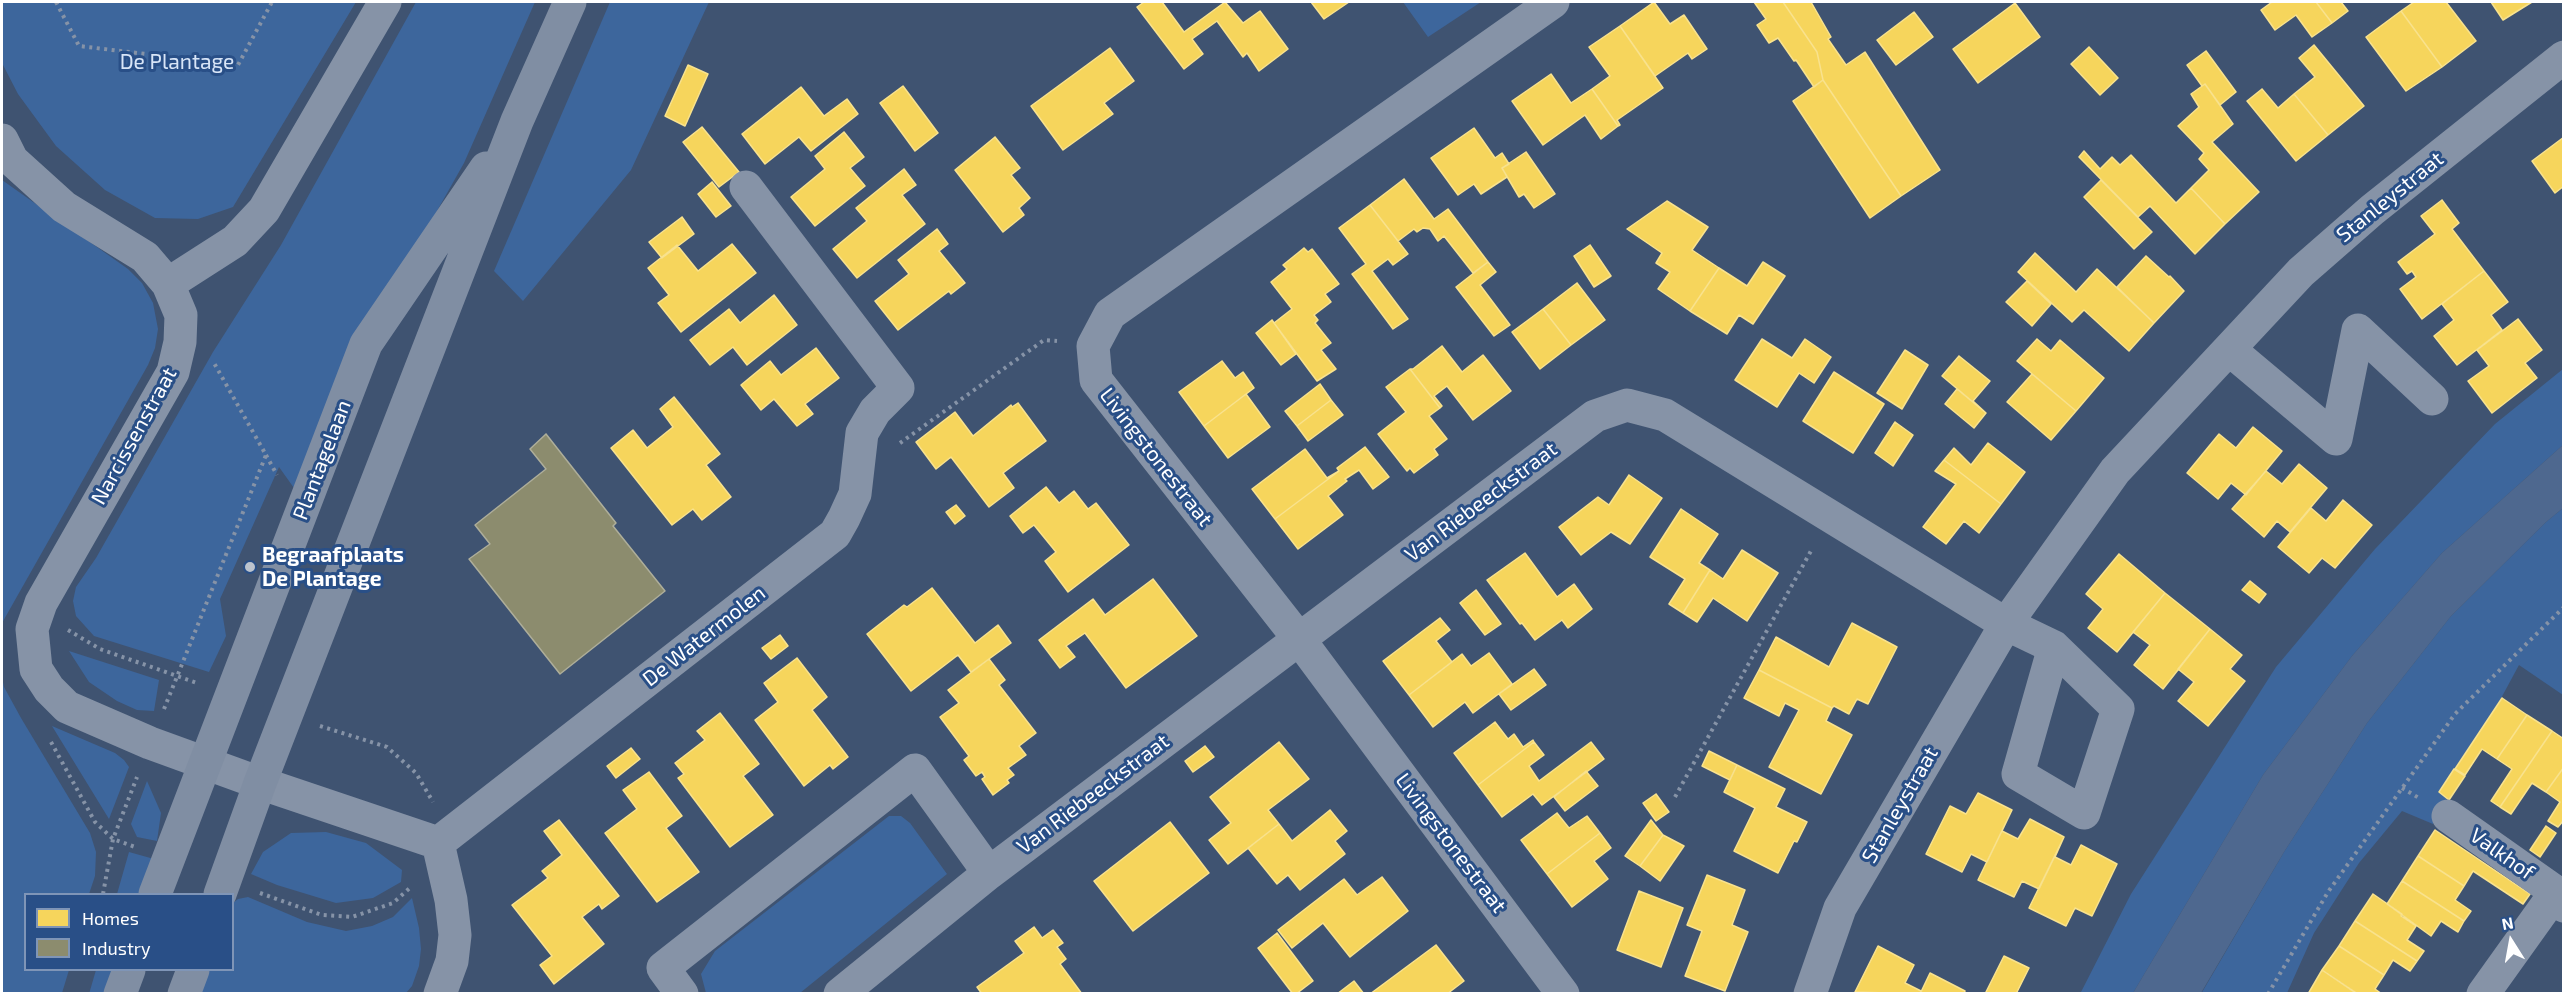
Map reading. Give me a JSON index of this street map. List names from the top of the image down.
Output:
{
  "streets": {
    "main road": ["Plantagelaan"],
    "street": [
      "Stanleystraat",
      "Narcissenstraat",
      "Livingstonestraat",
      "Van Riebeeckstraat",
      "De Watermolen",
      "Valkhof"
    ]
  },
  "crossings": [
    ["Stanleystraat", "Van Riebeeckstraat"],
    ["Narcissenstraat", "Plantagelaan"],
    ["Livingstonestraat", "Van Riebeeckstraat"]
  ],
  "parks": ["De Plantage"],
  "places": ["Begraafplaats De Plantage"],
  "legend": ["Homes", "Industry"],
  "north": "top"
}
